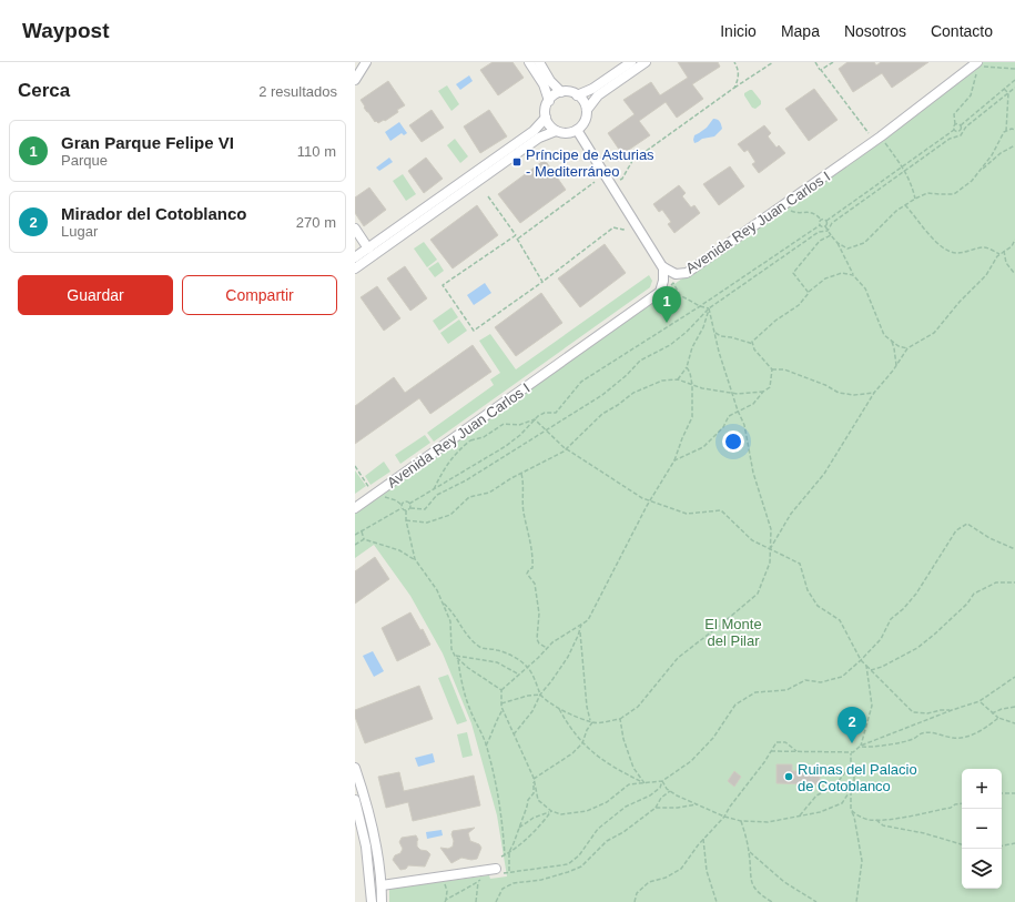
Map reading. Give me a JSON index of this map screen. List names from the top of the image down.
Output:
{
  "streets": {
    "street": ["Avenida Rey Juan Carlos I"]
  },
  "parks": ["El Monte del Pilar"],
  "places": {
    "transit": ["Príncipe de Asturias - Mediterráneo"],
    "other": ["Ruinas del Palacio de Cotoblanco"]
  },
  "page": {
    "header": "Waypost",
    "nav": [
      "Inicio",
      "Mapa",
      "Nosotros",
      "Contacto"
    ],
    "heading": ["Cerca", "2 resultados"],
    "list": [
      {
        "mark": "1",
        "name": "Gran Parque Felipe VI",
        "note": "Parque",
        "value": "110 m"
      },
      {
        "mark": "2",
        "name": "Mirador del Cotoblanco",
        "note": "Lugar",
        "value": "270 m"
      }
    ],
    "buttons": ["Guardar", "Compartir"],
    "pins": ["1", "2"],
    "map_buttons": ["+", "−"]
  }
}
